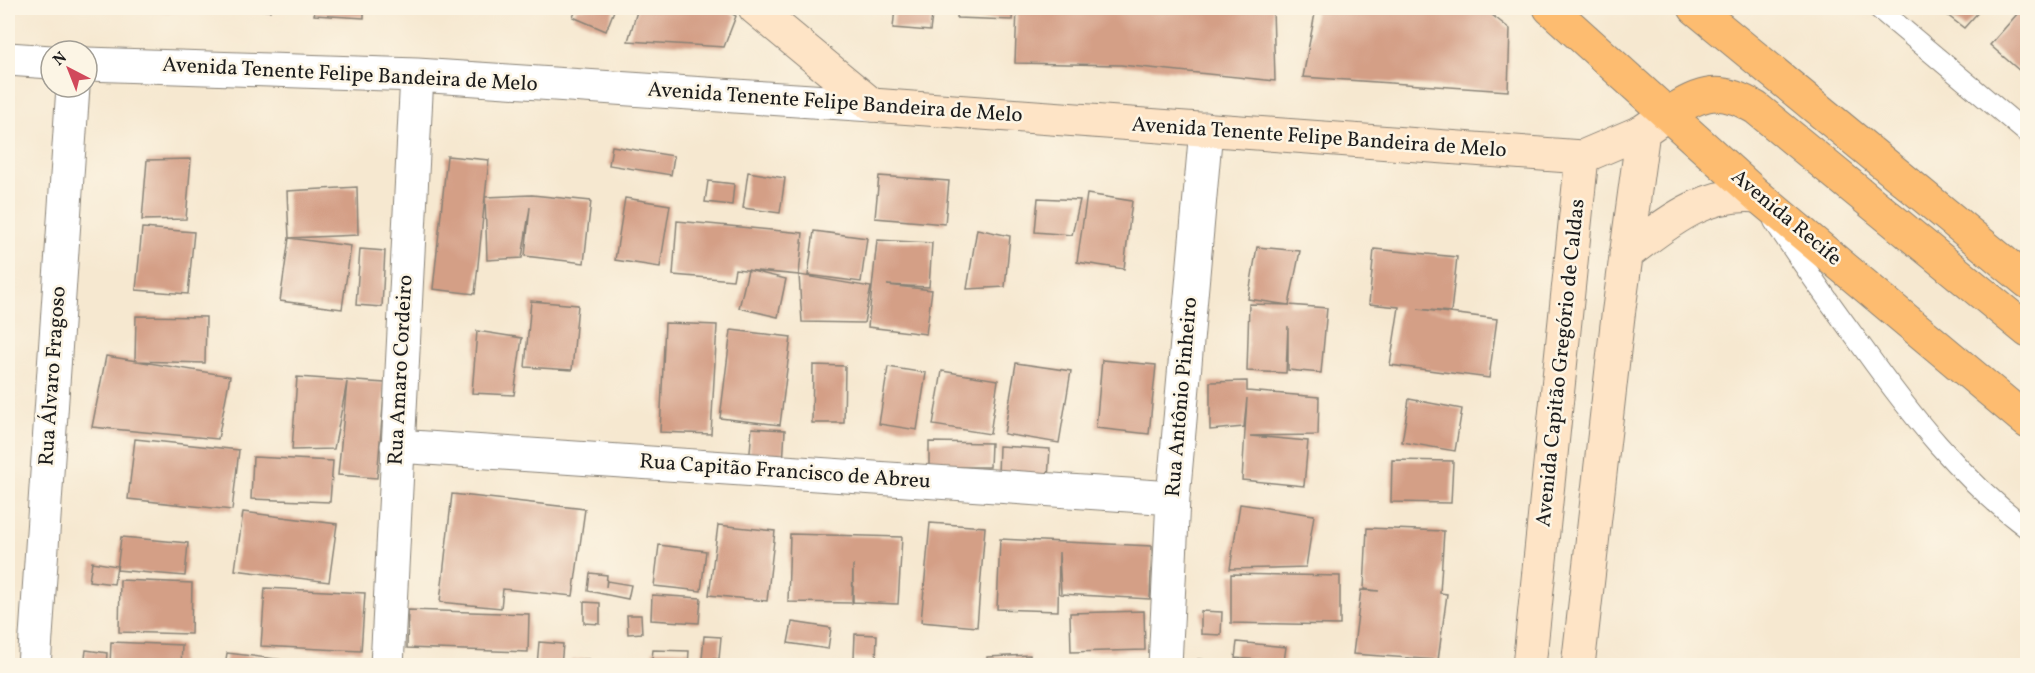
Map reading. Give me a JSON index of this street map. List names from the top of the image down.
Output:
{
  "streets": {
    "main road": ["Avenida Tenente Felipe Bandeira de Melo", "Avenida Recife", "Avenida Capitão Gregório de Caldas"],
    "street": [
      "Rua Amaro Cordeiro",
      "Rua Álvaro Fragoso",
      "Rua Antônio Pinheiro",
      "Rua Capitão Francisco de Abreu"
    ]
  },
  "crossings": [
    ["Avenida Tenente Felipe Bandeira de Melo", "Avenida Capitão Gregório de Caldas"],
    ["Avenida Tenente Felipe Bandeira de Melo", "Rua Amaro Cordeiro"],
    ["Avenida Tenente Felipe Bandeira de Melo", "Rua Antônio Pinheiro"],
    ["Rua Amaro Cordeiro", "Rua Capitão Francisco de Abreu"],
    ["Rua Antônio Pinheiro", "Rua Capitão Francisco de Abreu"]
  ],
  "north": "top left"
}
